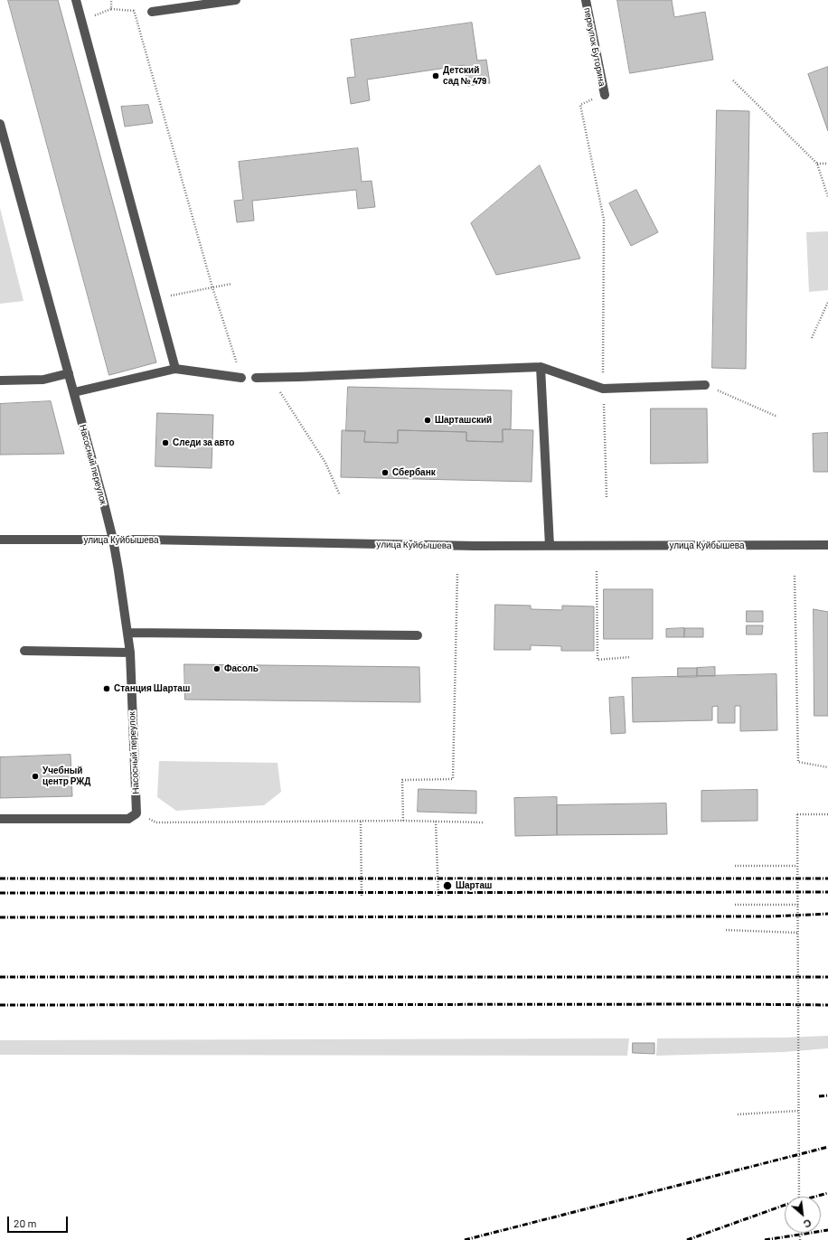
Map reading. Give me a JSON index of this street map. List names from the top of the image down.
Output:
{
  "streets": {
    "street": ["переулок Буторина", "Насосный переулок", "улица Куйбышева"]
  },
  "crossings": [
    ["Насосный переулок", "улица Куйбышева"]
  ],
  "places": [
    "Детский сад № 479",
    "Шарташский",
    "Следи за авто",
    "Сбербанк",
    "Фасоль",
    "Станция Шарташ",
    "Учебный центр РЖД",
    "Шарташ"
  ],
  "scale_bar": "20 m",
  "north": "bottom right"
}
